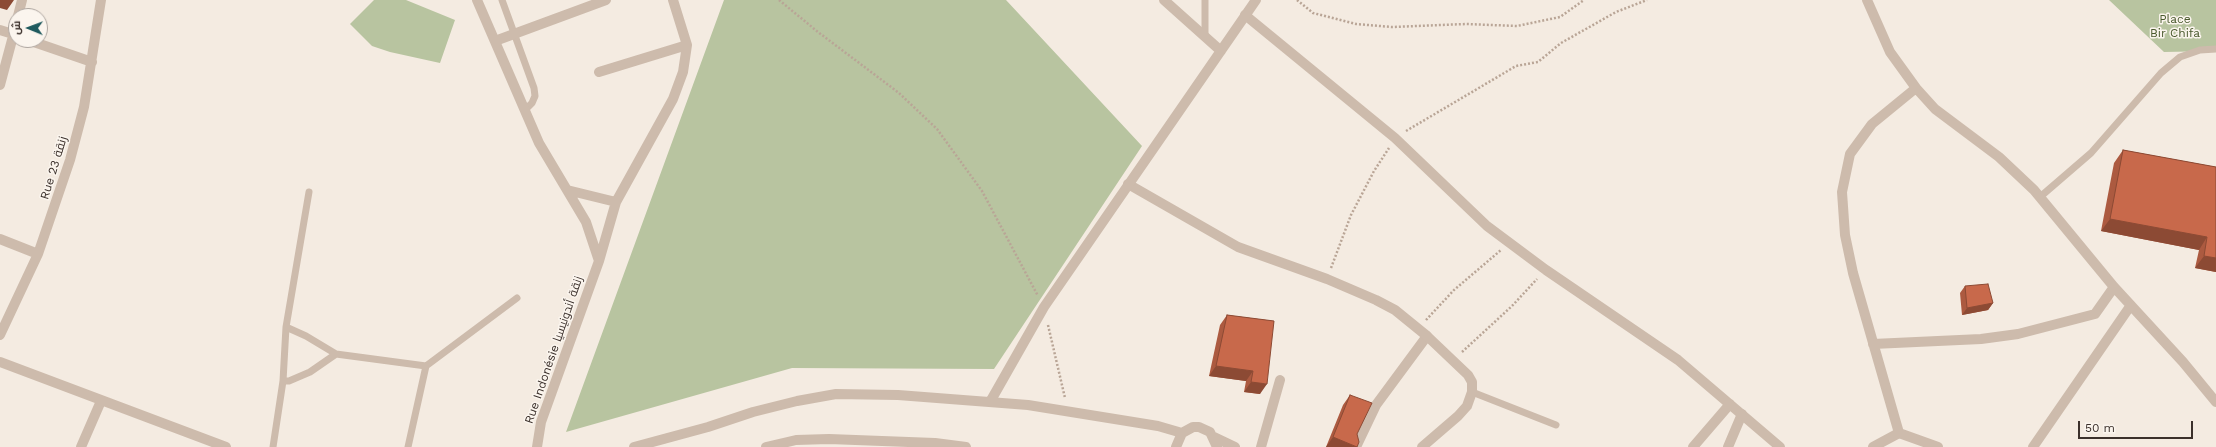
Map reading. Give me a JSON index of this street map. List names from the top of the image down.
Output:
{
  "streets": {
    "street": ["Rue 23 زنقة", "Rue Indonésie زنقة أندونيسيا"]
  },
  "parks": ["Place Bir Chifa"],
  "scale_bar": "50 m",
  "north": "left"
}
